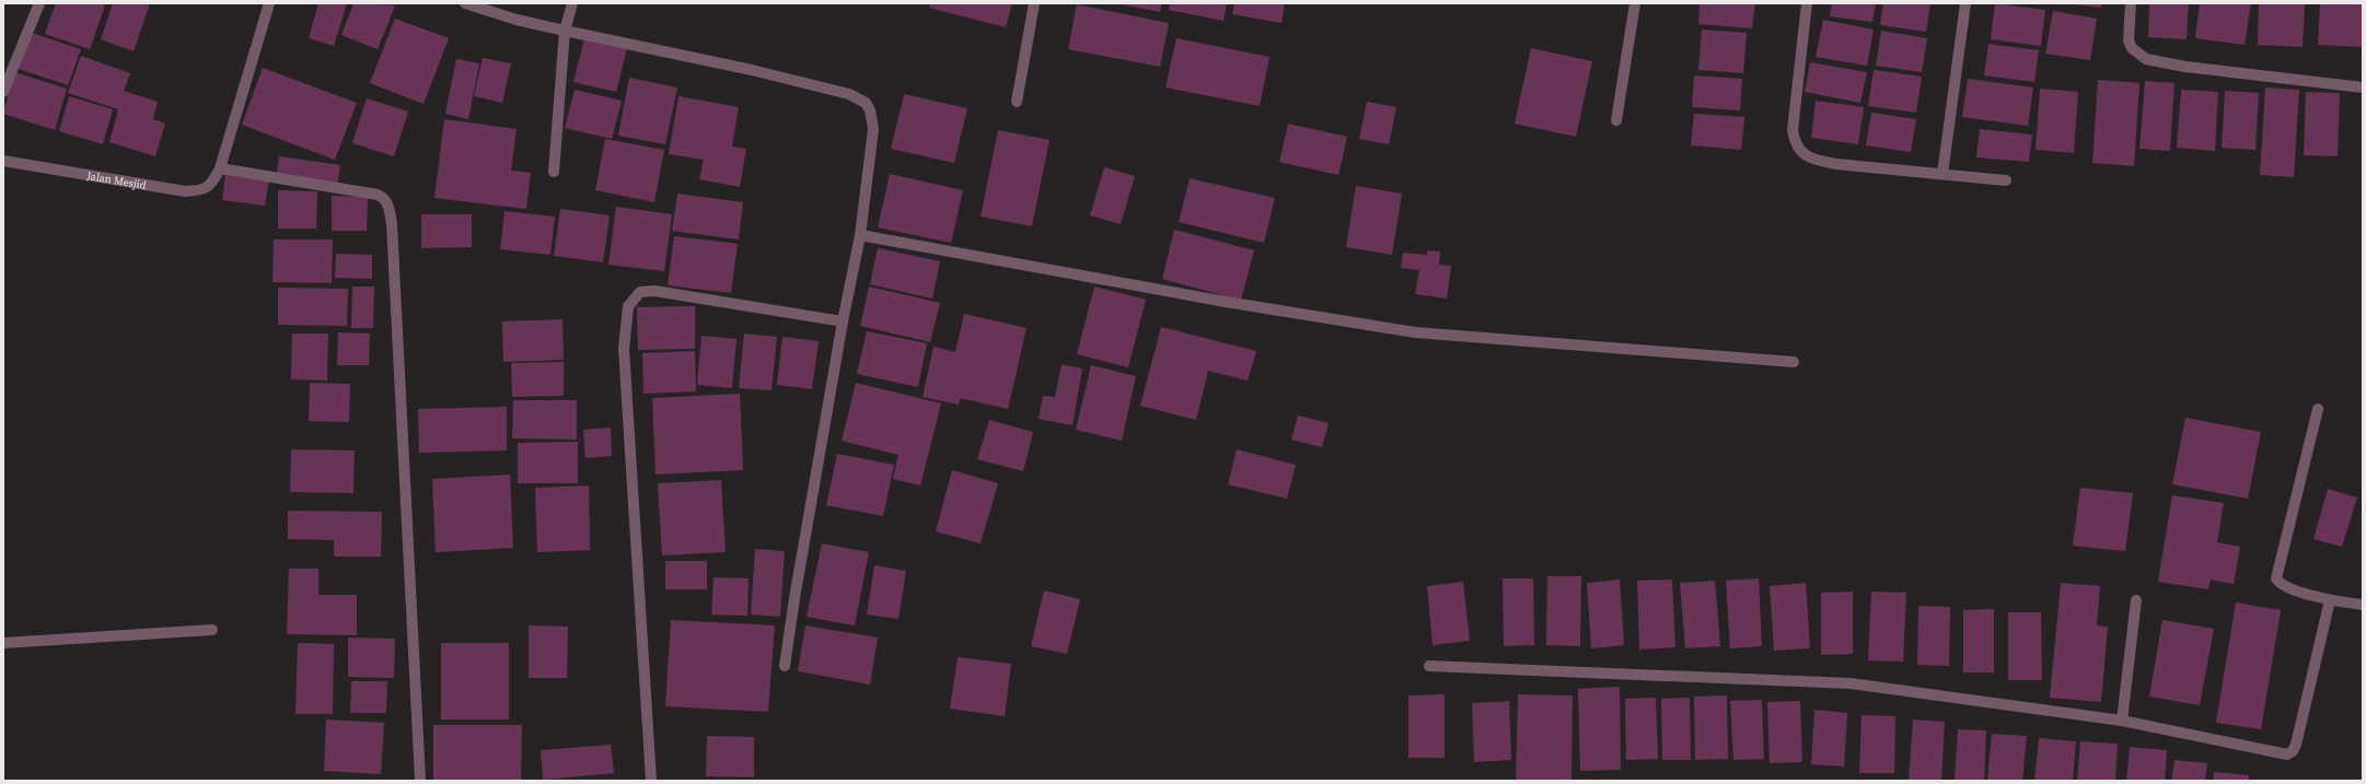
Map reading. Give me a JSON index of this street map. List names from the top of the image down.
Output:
{
  "streets": {
    "street": ["Jalan Mesjid"]
  }
}
